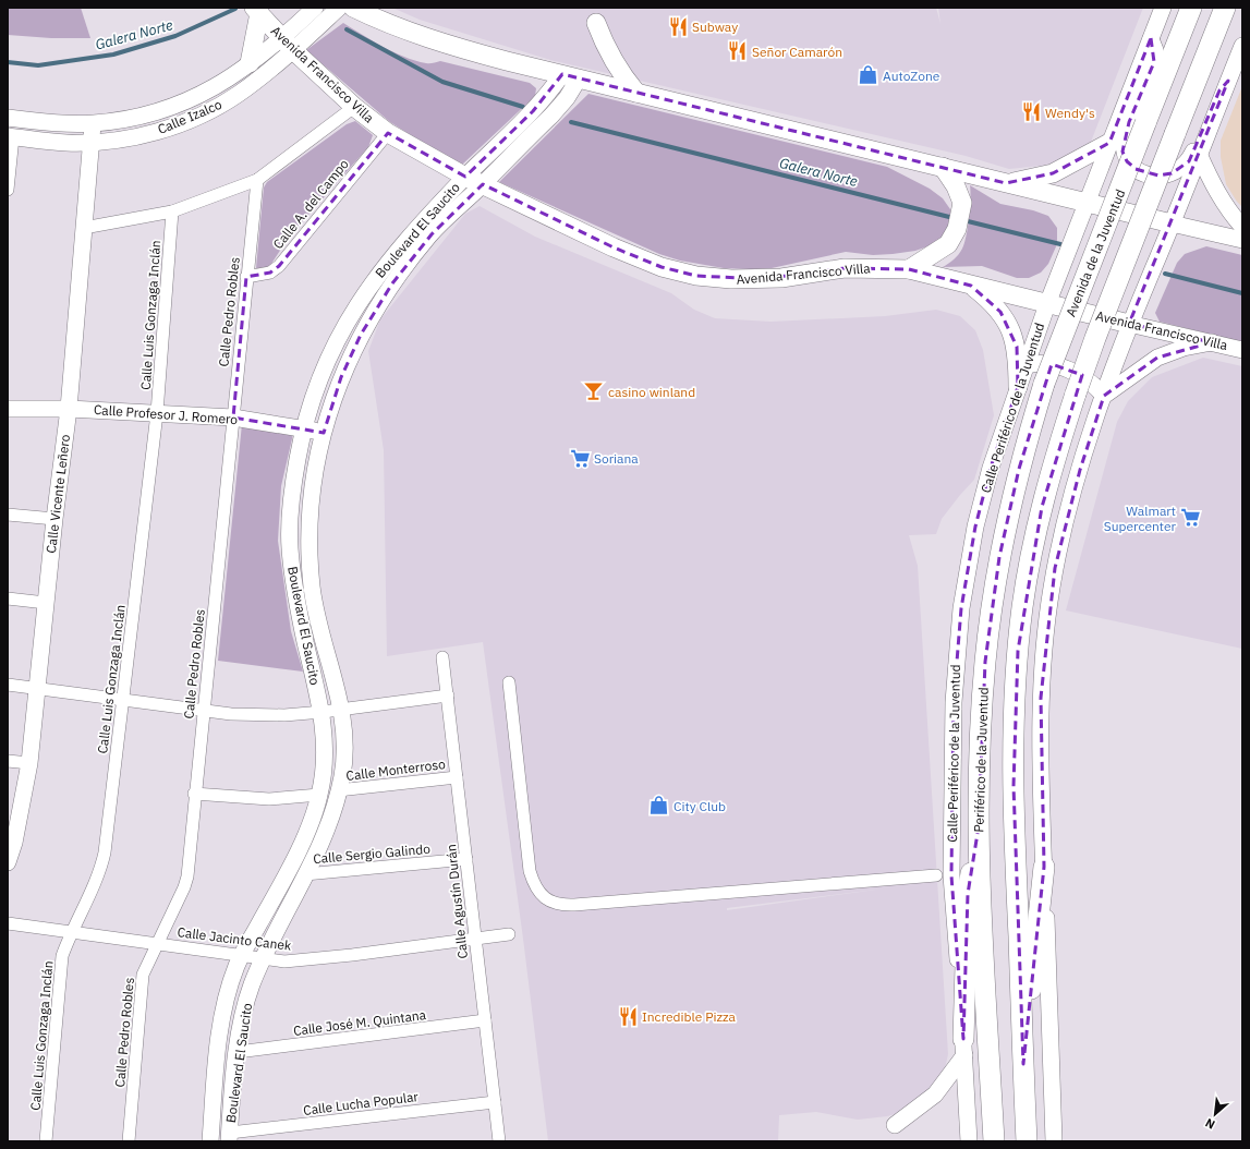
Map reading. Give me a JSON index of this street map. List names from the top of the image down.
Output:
{
  "streets": {
    "highway": ["Avenida de la Juventud", "Periférico de la Juventud"],
    "main road": [
      "Avenida Francisco Villa",
      "Calle Izalco",
      "Boulevard El Saucito",
      "Calle Periférico de la Juventud",
      "Calle Profesor J. Romero",
      "Calle Vicente Leñero"
    ],
    "street": [
      "Calle A. del Campo",
      "Calle Pedro Robles",
      "Calle Luis Gonzaga Inclán",
      "Calle Monterroso",
      "Calle Sergio Galindo",
      "Calle Agustín Durán",
      "Calle Jacinto Canek",
      "Calle José M. Quintana",
      "Calle Lucha Popular"
    ]
  },
  "crossings": [
    ["Avenida Francisco Villa", "Calle Izalco"],
    ["Avenida Francisco Villa", "Calle A. del Campo"],
    ["Avenida Francisco Villa", "Boulevard El Saucito"],
    ["Avenida Francisco Villa", "Calle Periférico de la Juventud"],
    ["Calle Izalco", "Calle Vicente Leñero"],
    ["Calle A. del Campo", "Calle Pedro Robles"],
    ["Boulevard El Saucito", "Calle Profesor J. Romero"],
    ["Boulevard El Saucito", "Calle Monterroso"],
    ["Boulevard El Saucito", "Calle Sergio Galindo"],
    ["Boulevard El Saucito", "Calle Jacinto Canek"],
    ["Boulevard El Saucito", "Calle José M. Quintana"],
    ["Boulevard El Saucito", "Calle Lucha Popular"],
    ["Avenida de la Juventud", "Periférico de la Juventud"],
    ["Calle Pedro Robles", "Calle Profesor J. Romero"],
    ["Calle Pedro Robles", "Calle Jacinto Canek"],
    ["Calle Luis Gonzaga Inclán", "Calle Profesor J. Romero"],
    ["Calle Luis Gonzaga Inclán", "Calle Jacinto Canek"],
    ["Calle Profesor J. Romero", "Calle Vicente Leñero"],
    ["Calle Monterroso", "Calle Agustín Durán"],
    ["Calle Sergio Galindo", "Calle Agustín Durán"],
    ["Calle Agustín Durán", "Calle Jacinto Canek"],
    ["Calle Agustín Durán", "Calle José M. Quintana"],
    ["Calle Agustín Durán", "Calle Lucha Popular"]
  ],
  "water": ["Galera Norte"],
  "places": {
    "restaurant": [
      "Subway",
      "Señor Camarón",
      "Wendy's",
      "Incredible Pizza"
    ],
    "shop": ["AutoZone", "City Club"],
    "bar": ["casino winland"],
    "supermarket": ["Soriana", "Walmart Supercenter"]
  },
  "north": "bottom left"
}
